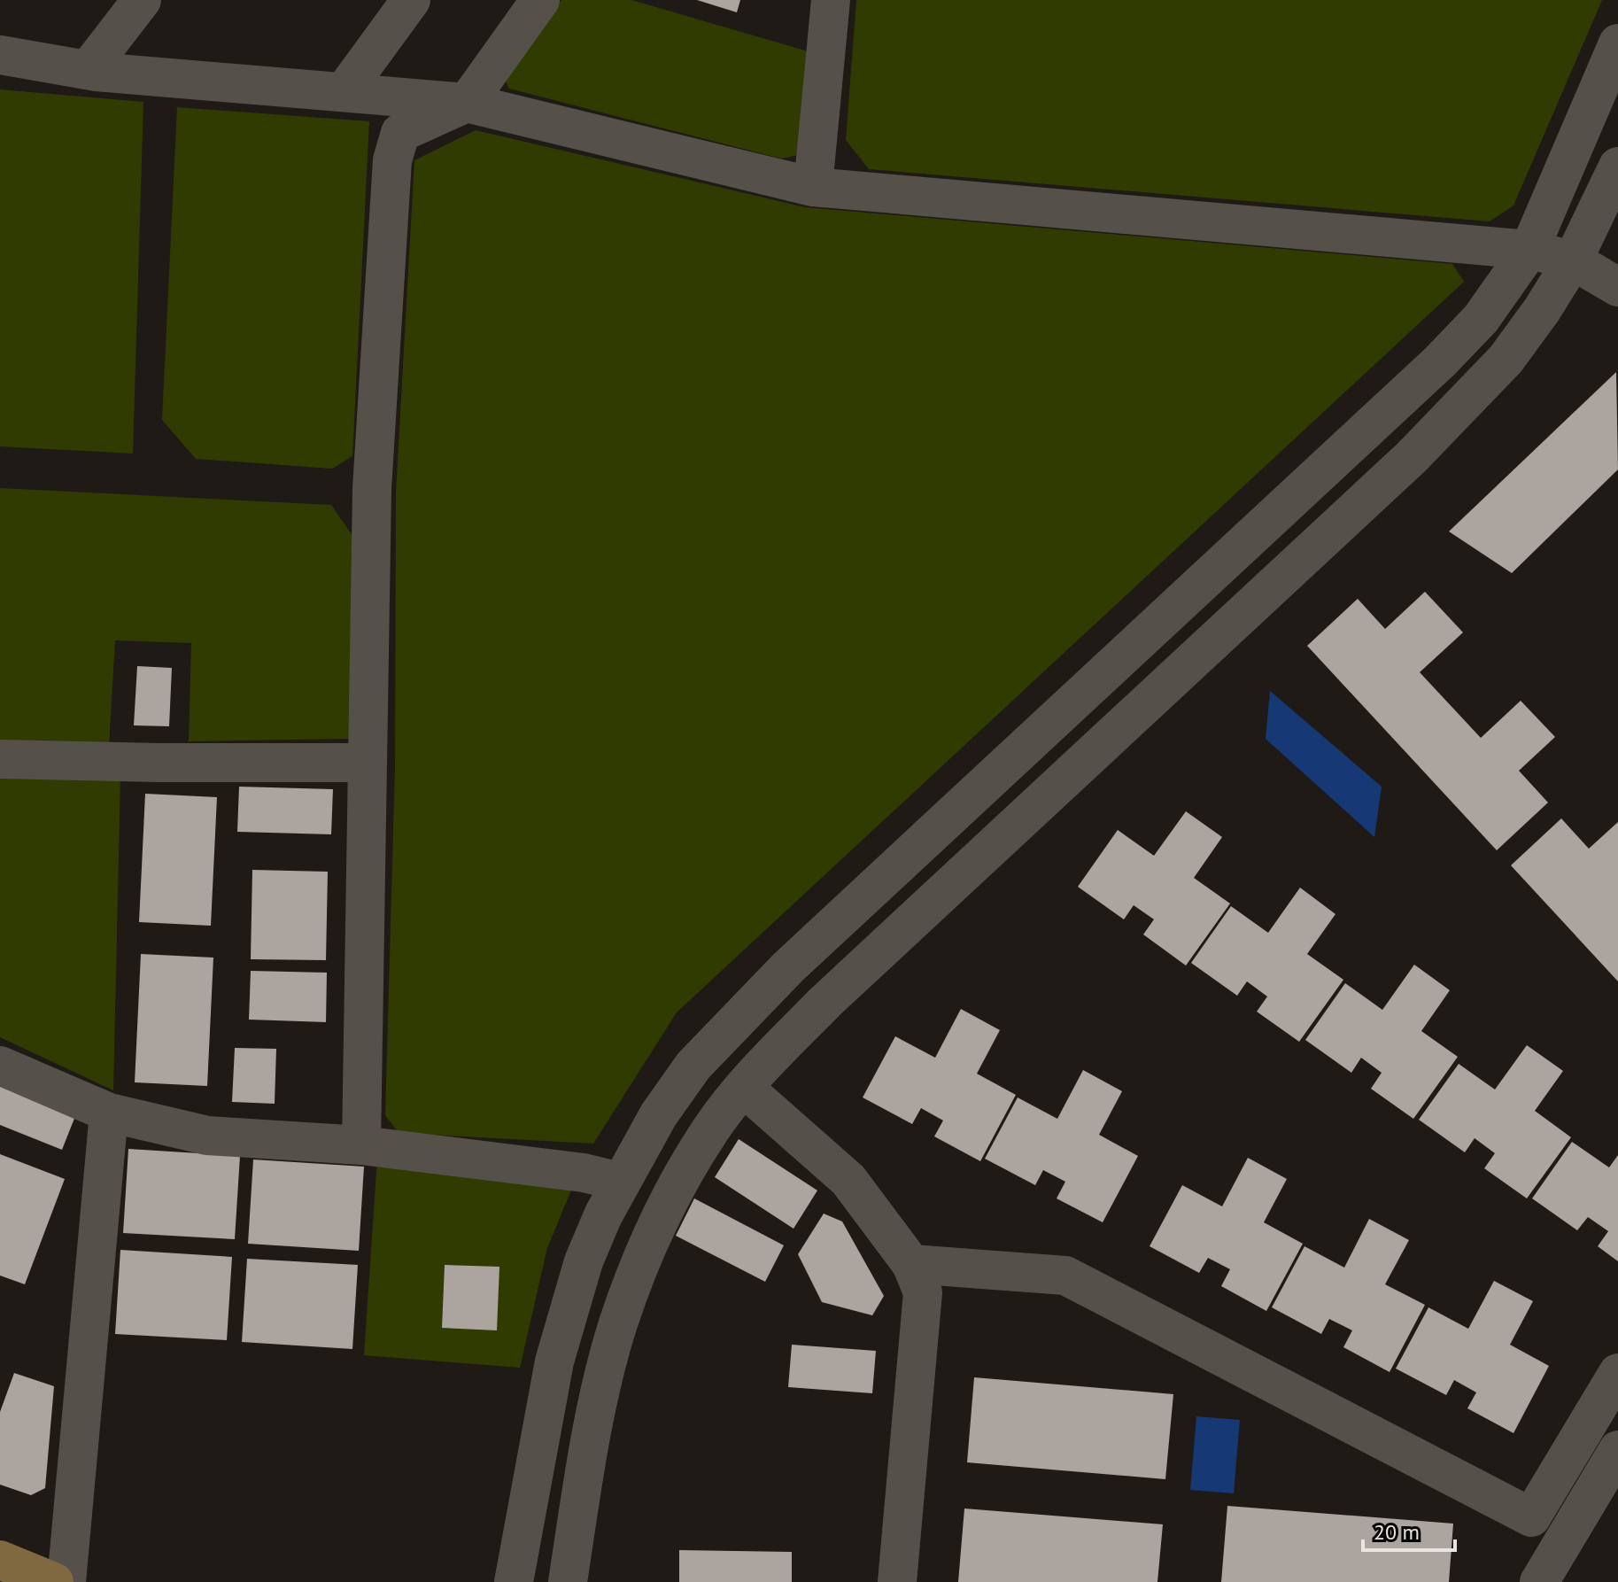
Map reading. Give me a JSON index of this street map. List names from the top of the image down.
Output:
{
  "scale_bar": "20 m"
}
